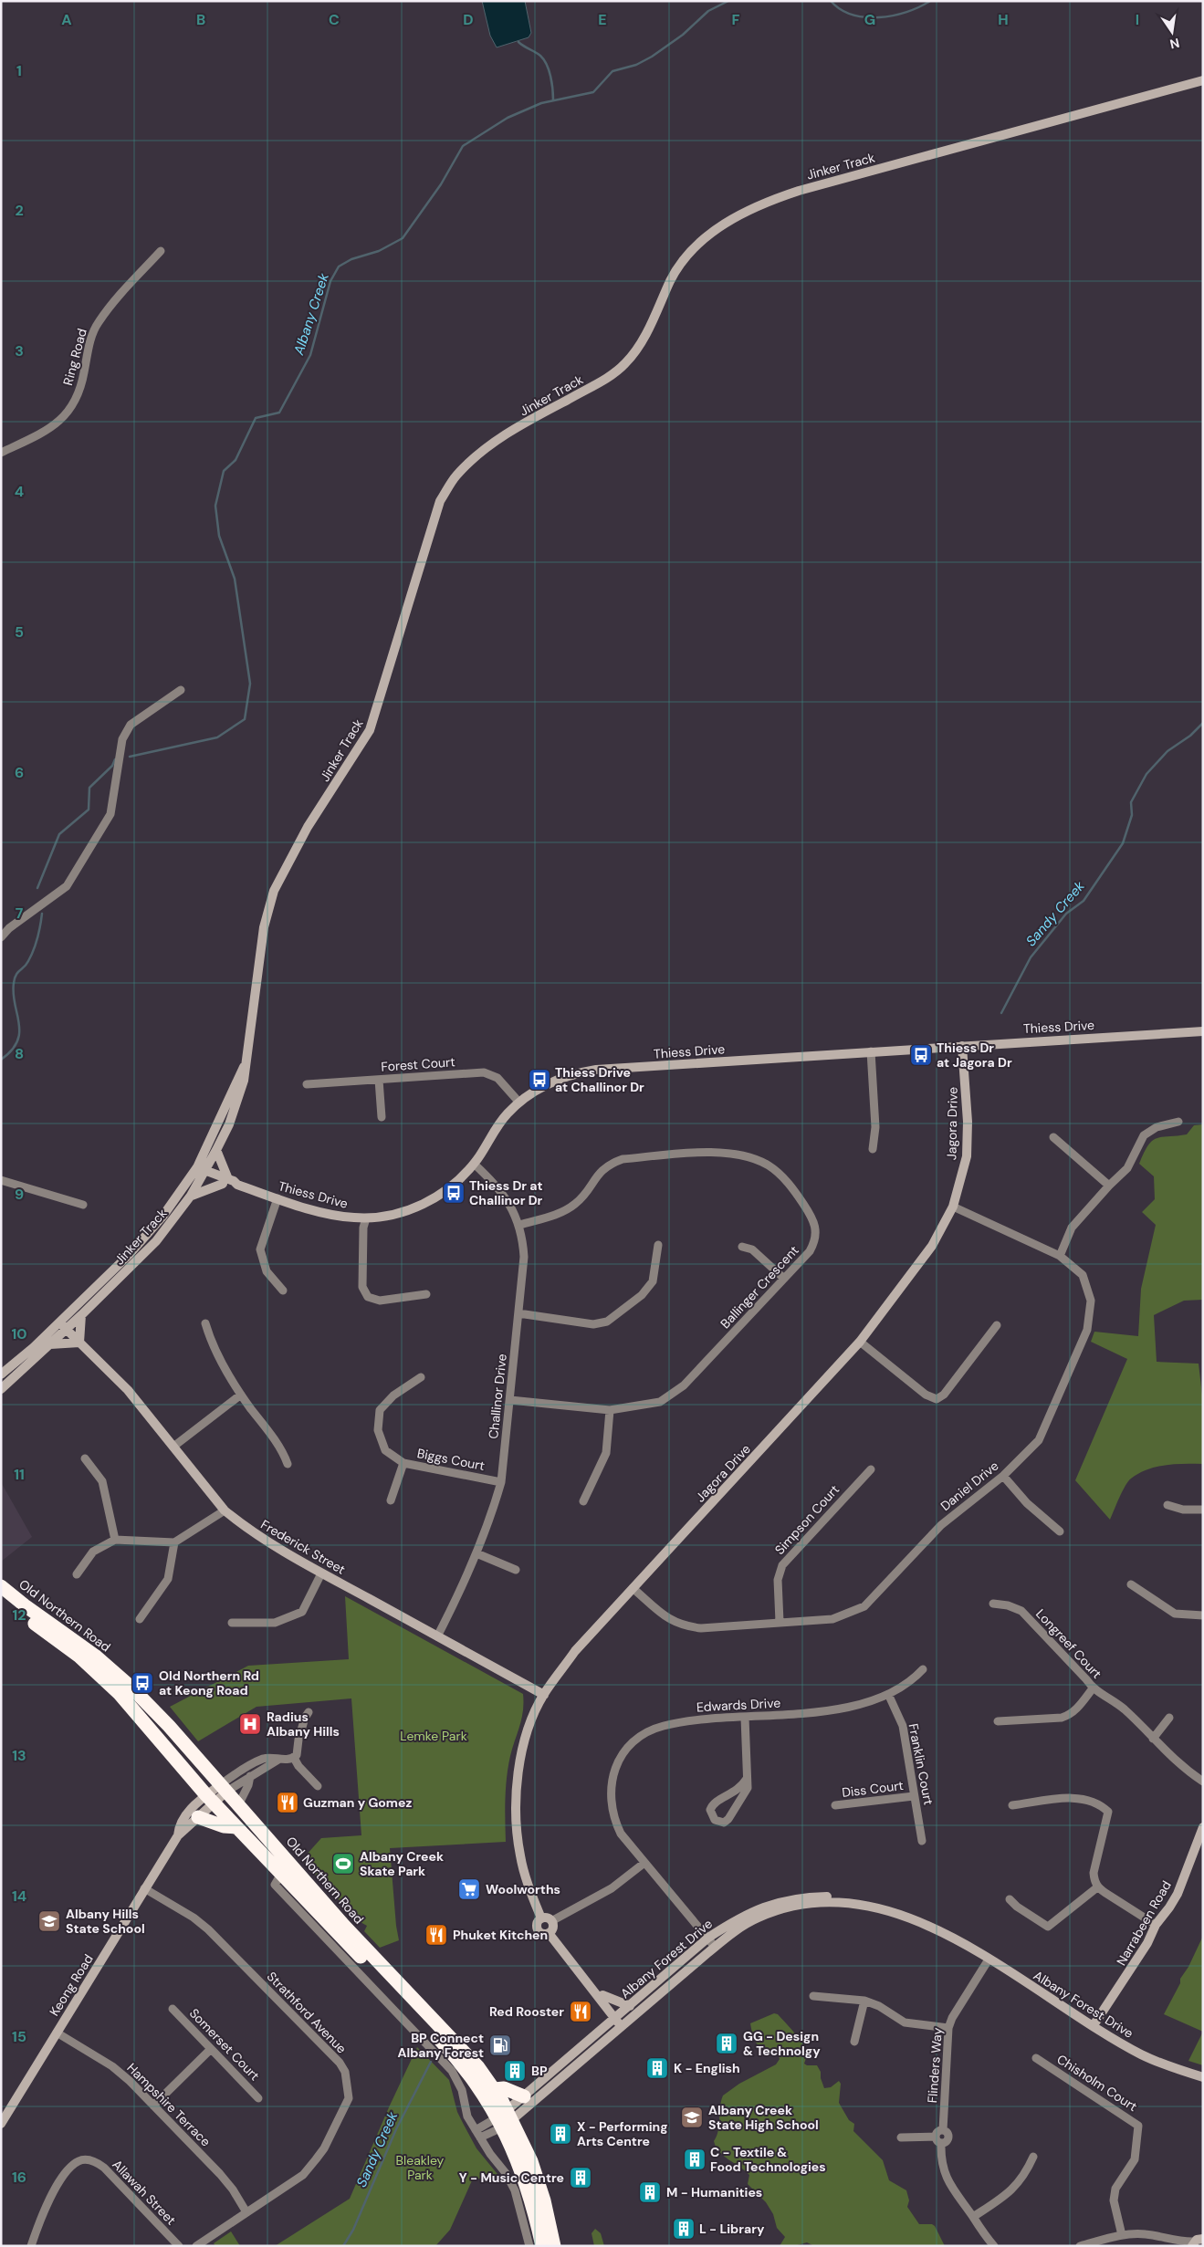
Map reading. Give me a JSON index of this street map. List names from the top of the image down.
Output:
{
  "streets": {
    "highway": ["Old Northern Road"],
    "street": [
      "Jinker Track",
      "Ring Road",
      "Thiess Drive",
      "Forest Court",
      "Jagora Drive",
      "Ballinger Crescent",
      "Challinor Drive",
      "Biggs Court",
      "Daniel Drive",
      "Simpson Court",
      "Frederick Street",
      "Longreef Court",
      "Edwards Drive",
      "Franklin Court",
      "Diss Court",
      "Narrabeen Road",
      "Albany Forest Drive",
      "Keong Road",
      "Strathford Avenue",
      "Somerset Court",
      "Flinders Way",
      "Chisholm Court",
      "Hampshire Terrace",
      "Allawah Street"
    ]
  },
  "crossings": [
    ["Jinker Track", "Thiess Drive"],
    ["Jinker Track", "Frederick Street"],
    ["Thiess Drive", "Forest Court"],
    ["Thiess Drive", "Jagora Drive"],
    ["Thiess Drive", "Challinor Drive"],
    ["Jagora Drive", "Daniel Drive"],
    ["Jagora Drive", "Frederick Street"],
    ["Ballinger Crescent", "Challinor Drive"],
    ["Challinor Drive", "Biggs Court"],
    ["Challinor Drive", "Frederick Street"],
    ["Daniel Drive", "Simpson Court"],
    ["Old Northern Road", "Albany Forest Drive"],
    ["Old Northern Road", "Keong Road"],
    ["Edwards Drive", "Franklin Court"],
    ["Edwards Drive", "Albany Forest Drive"],
    ["Franklin Court", "Diss Court"],
    ["Narrabeen Road", "Albany Forest Drive"],
    ["Albany Forest Drive", "Flinders Way"],
    ["Keong Road", "Strathford Avenue"],
    ["Keong Road", "Hampshire Terrace"],
    ["Strathford Avenue", "Hampshire Terrace"]
  ],
  "water": ["Albany Creek", "Sandy Creek"],
  "parks": ["Lemke Park", "Bleakley Park"],
  "places": {
    "bus stop": [
      "Thiess Dr at Jagora Dr",
      "Thiess Drive at Challinor Dr",
      "Thiess Dr at Challinor Dr",
      "Old Northern Rd at Keong Road"
    ],
    "hospital": ["Radius Albany Hills"],
    "restaurant": ["Guzman y Gomez", "Phuket Kitchen", "Red Rooster"],
    "sports": ["Albany Creek Skate Park"],
    "supermarket": ["Woolworths"],
    "school or university": ["Albany Hills State School", "Albany Creek State High School"],
    "building": [
      "GG - Design & Technolgy",
      "K - English",
      "BP",
      "X - Performing Arts Centre",
      "C - Textile & Food Technologies",
      "Y - Music Centre",
      "M - Humanities",
      "L - Library"
    ],
    "fuel station": ["BP Connect Albany Forest"]
  },
  "north": "bottom",
  "grid": {
    "columns": [
      "A",
      "B",
      "C",
      "D",
      "E",
      "F",
      "G",
      "H",
      "I"
    ],
    "rows": [
      "1",
      "2",
      "3",
      "4",
      "5",
      "6",
      "7",
      "8",
      "9",
      "10",
      "11",
      "12",
      "13",
      "14",
      "15",
      "16"
    ]
  }
}
